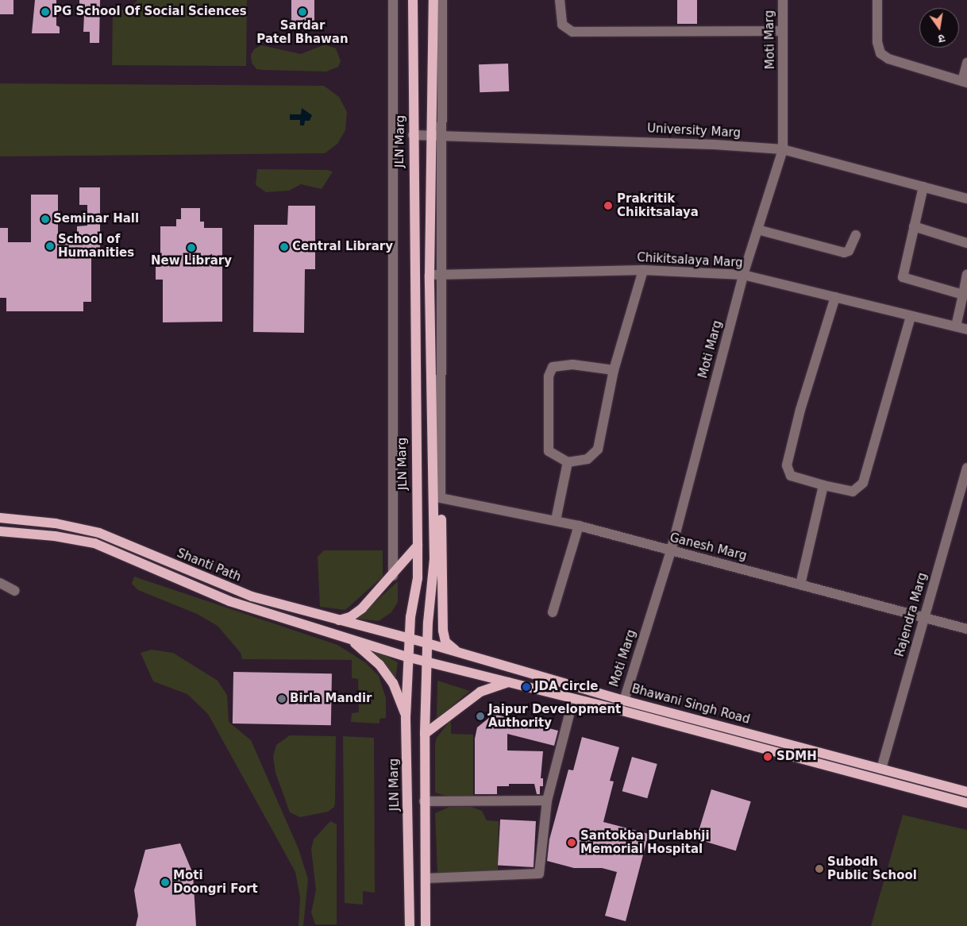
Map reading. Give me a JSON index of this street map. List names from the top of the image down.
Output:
{
  "streets": {
    "main road": ["JLN Marg", "Shanti Path", "Bhawani Singh Road"],
    "street": [
      "Moti Marg",
      "University Marg",
      "Chikitsalaya Marg",
      "Ganesh Marg",
      "Rajendra Marg"
    ]
  },
  "crossings": [
    ["Moti Marg", "University Marg"],
    ["Moti Marg", "Chikitsalaya Marg"],
    ["Moti Marg", "Ganesh Marg"],
    ["Moti Marg", "Bhawani Singh Road"],
    ["University Marg", "JLN Marg"],
    ["JLN Marg", "Shanti Path"],
    ["JLN Marg", "Bhawani Singh Road"],
    ["Ganesh Marg", "Rajendra Marg"],
    ["Shanti Path", "Bhawani Singh Road"],
    ["Rajendra Marg", "Bhawani Singh Road"]
  ],
  "places": [
    "PG School Of Social Sciences",
    "Sardar Patel Bhawan",
    "Prakritik Chikitsalaya",
    "Seminar Hall",
    "School of Humanities",
    "Central Library",
    "New Library",
    "JDA circle",
    "Birla Mandir",
    "Jaipur Development Authority",
    "SDMH",
    "Santokba Durlabhji Memorial Hospital",
    "Subodh Public School",
    "Moti Doongri Fort"
  ],
  "north": "bottom"
}
